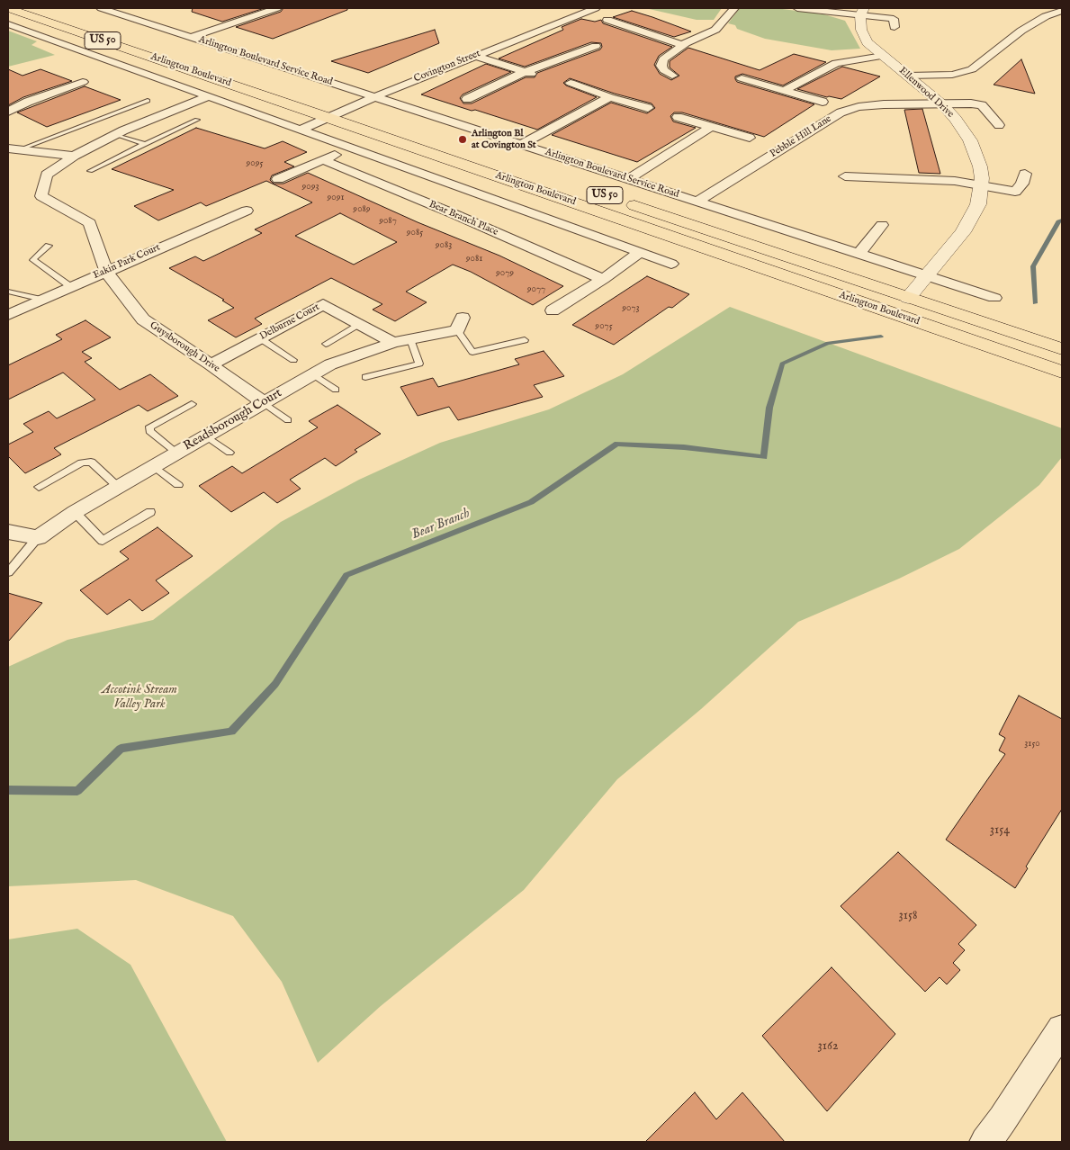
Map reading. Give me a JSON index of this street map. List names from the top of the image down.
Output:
{
  "streets": {
    "main road": ["US 50", "Arlington Boulevard"],
    "street": [
      "Arlington Boulevard Service Road",
      "Covington Street",
      "Ellenwood Drive",
      "Pebble Hill Lane",
      "Bear Branch Place",
      "Eakin Park Court",
      "Delburne Court",
      "Guysborough Drive",
      "Readsborough Court"
    ]
  },
  "crossings": [
    ["Arlington Boulevard Service Road", "Covington Street"],
    ["Arlington Boulevard Service Road", "Ellenwood Drive"],
    ["Arlington Boulevard Service Road", "Pebble Hill Lane"],
    ["Covington Street", "Arlington Boulevard"],
    ["Arlington Boulevard", "Ellenwood Drive"],
    ["Ellenwood Drive", "Pebble Hill Lane"],
    ["Eakin Park Court", "Guysborough Drive"],
    ["Delburne Court", "Guysborough Drive"],
    ["Delburne Court", "Readsborough Court"],
    ["Guysborough Drive", "Readsborough Court"]
  ],
  "water": ["Bear Branch"],
  "parks": ["Accotink Stream Valley Park"],
  "places": ["Arlington Bl at Covington St"],
  "house_numbers": [
    "9095",
    "9093",
    "9091",
    "9089",
    "9087",
    "9085",
    "9083",
    "9081",
    "9079",
    "9077",
    "9073",
    "9075",
    "3150",
    "3154",
    "3158",
    "3162"
  ]
}
